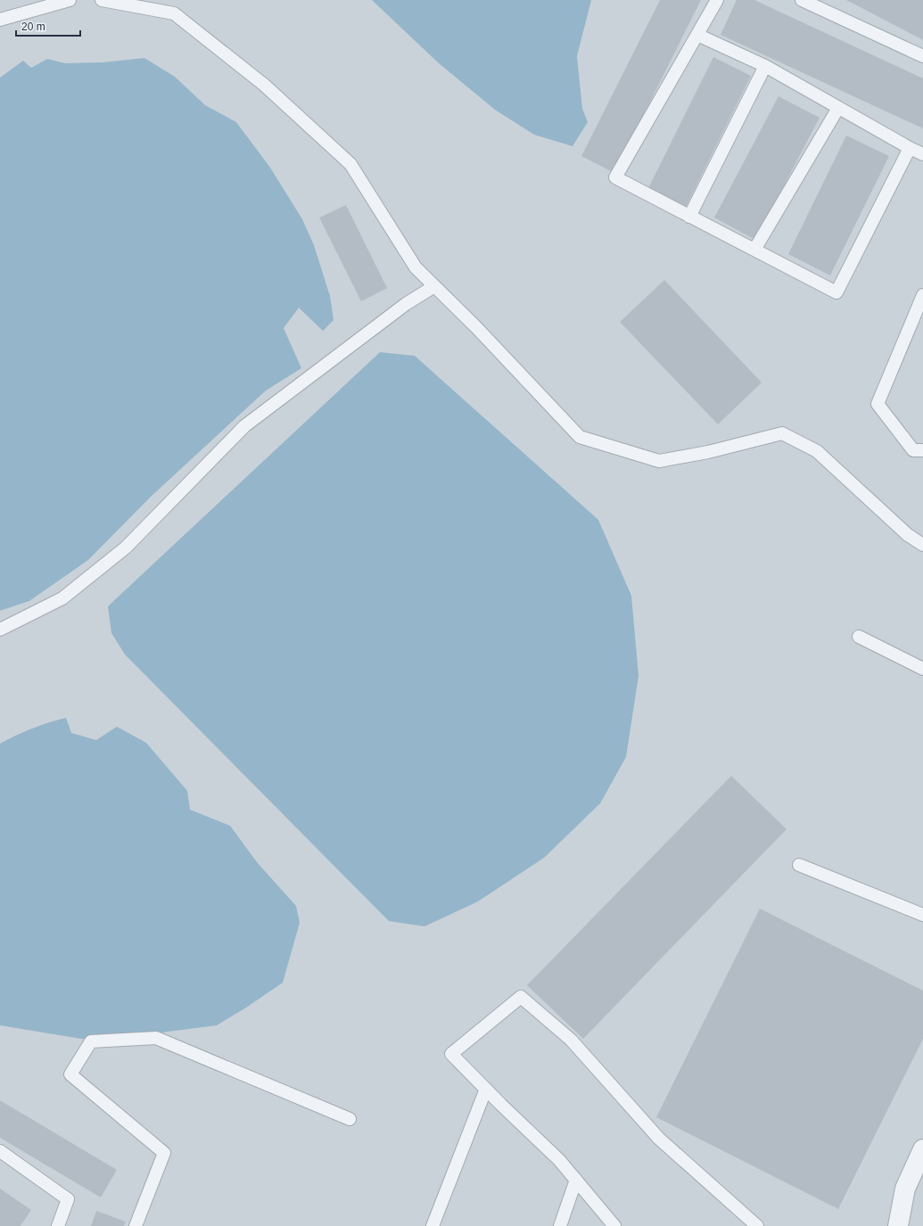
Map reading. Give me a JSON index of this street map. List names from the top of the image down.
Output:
{
  "scale_bar": "20 m"
}
